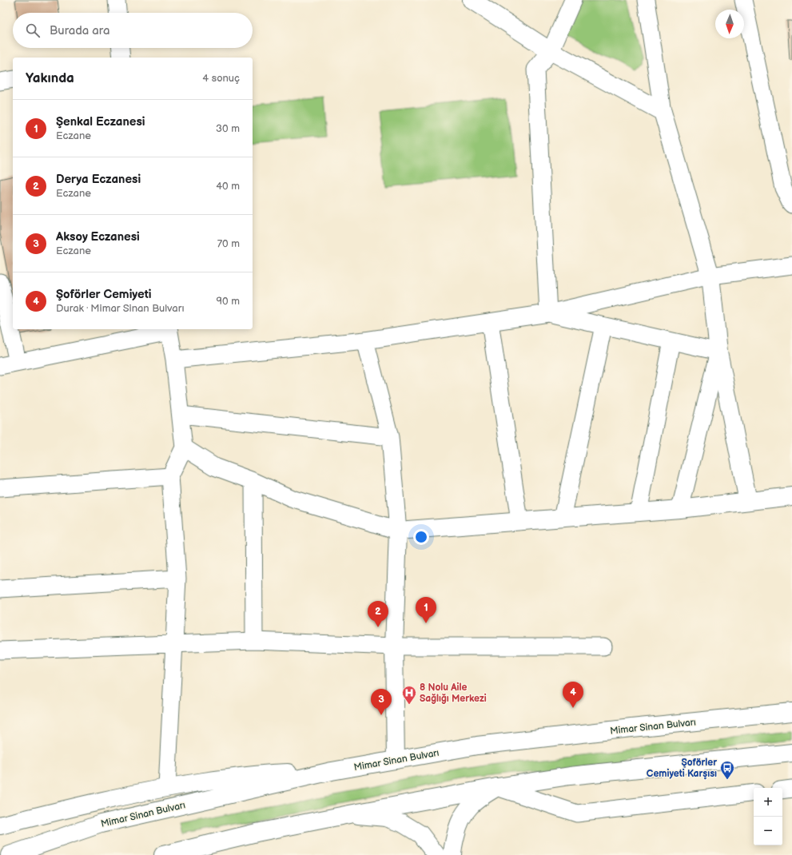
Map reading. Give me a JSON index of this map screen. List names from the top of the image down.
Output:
{
  "streets": {
    "main road": ["Mimar Sinan Bulvarı"]
  },
  "places": {
    "hospital": ["8 Nolu Aile Sağlığı Merkezi"],
    "bus stop": ["Şoförler Cemiyeti Karşısı"]
  },
  "north": "bottom",
  "page": {
    "search": "Burada ara",
    "heading": ["Yakında", "4 sonuç"],
    "list": [
      {
        "mark": "1",
        "name": "Şenkal Eczanesi",
        "note": "Eczane",
        "value": "30 m"
      },
      {
        "mark": "2",
        "name": "Derya Eczanesi",
        "note": "Eczane",
        "value": "40 m"
      },
      {
        "mark": "3",
        "name": "Aksoy Eczanesi",
        "note": "Eczane",
        "value": "70 m"
      },
      {
        "mark": "4",
        "name": "Şoförler Cemiyeti",
        "note": "Durak · Mimar Sinan Bulvarı",
        "value": "90 m"
      }
    ],
    "pins": [
      "1",
      "2",
      "4",
      "3"
    ],
    "map_buttons": ["+", "−"]
  }
}
